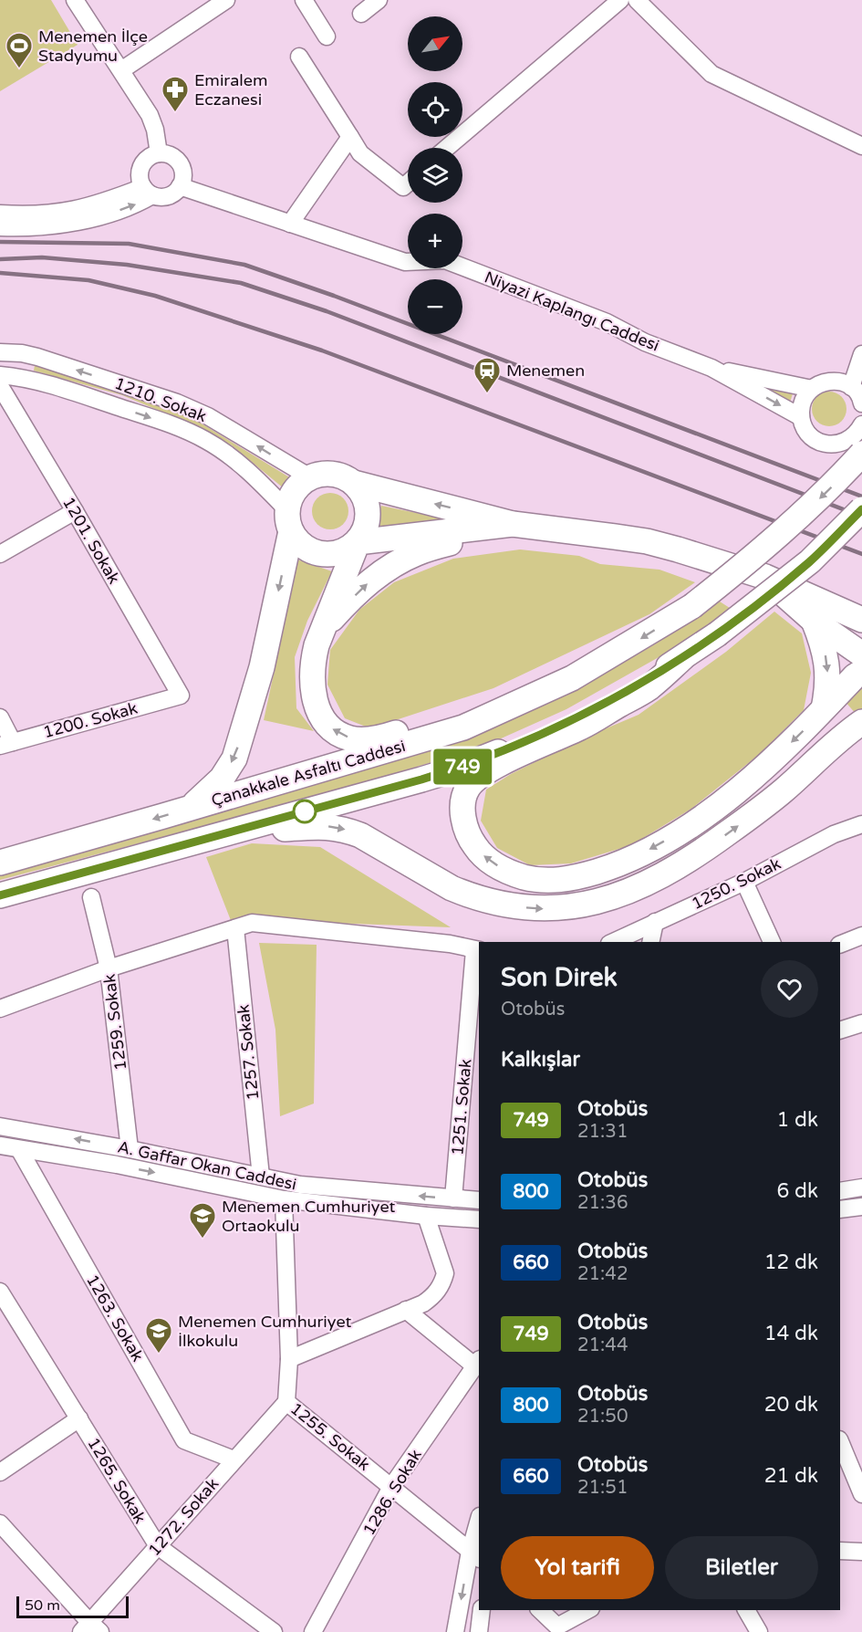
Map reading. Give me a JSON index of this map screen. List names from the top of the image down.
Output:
{
  "streets": {
    "highway": ["Çanakkale Asfaltı Caddesi"],
    "street": [
      "Niyazi Kaplangı Caddesi",
      "1210. Sokak",
      "1201. Sokak",
      "1200. Sokak",
      "1250. Sokak",
      "1259. Sokak",
      "1257. Sokak",
      "1251. Sokak",
      "A. Gaffar Okan Caddesi",
      "1263. Sokak",
      "1255. Sokak",
      "1265. Sokak",
      "1286. Sokak",
      "1272. Sokak"
    ]
  },
  "crossings": [
    ["1201. Sokak", "1200. Sokak"],
    ["1259. Sokak", "A. Gaffar Okan Caddesi"],
    ["1257. Sokak", "A. Gaffar Okan Caddesi"],
    ["1251. Sokak", "A. Gaffar Okan Caddesi"],
    ["A. Gaffar Okan Caddesi", "1263. Sokak"],
    ["A. Gaffar Okan Caddesi", "1255. Sokak"],
    ["1263. Sokak", "1272. Sokak"],
    ["1255. Sokak", "1286. Sokak"],
    ["1255. Sokak", "1272. Sokak"],
    ["1265. Sokak", "1272. Sokak"]
  ],
  "places": {
    "sports": ["Menemen İlçe Stadyumu"],
    "pharmacy": ["Emiralem Eczanesi"],
    "station": ["Menemen"],
    "school or university": ["Menemen Cumhuriyet Ortaokulu", "Menemen Cumhuriyet İlkokulu"]
  },
  "lines": ["bus line 749"],
  "scale_bar": "50 m",
  "north": "top right",
  "page": {
    "on_map": "749",
    "map_buttons": ["+", "−"],
    "heading": [
      ["Son Direk", "Otobüs"],
      "Kalkışlar"
    ],
    "list": [
      {
        "mark": "749",
        "name": "Otobüs",
        "note": "21:31",
        "value": "1 dk"
      },
      {
        "mark": "800",
        "name": "Otobüs",
        "note": "21:36",
        "value": "6 dk"
      },
      {
        "mark": "660",
        "name": "Otobüs",
        "note": "21:42",
        "value": "12 dk"
      },
      {
        "mark": "749",
        "name": "Otobüs",
        "note": "21:44",
        "value": "14 dk"
      },
      {
        "mark": "800",
        "name": "Otobüs",
        "note": "21:50",
        "value": "20 dk"
      },
      {
        "mark": "660",
        "name": "Otobüs",
        "note": "21:51",
        "value": "21 dk"
      }
    ],
    "buttons": ["Yol tarifi", "Biletler"],
    "scale": "50 m"
  }
}
